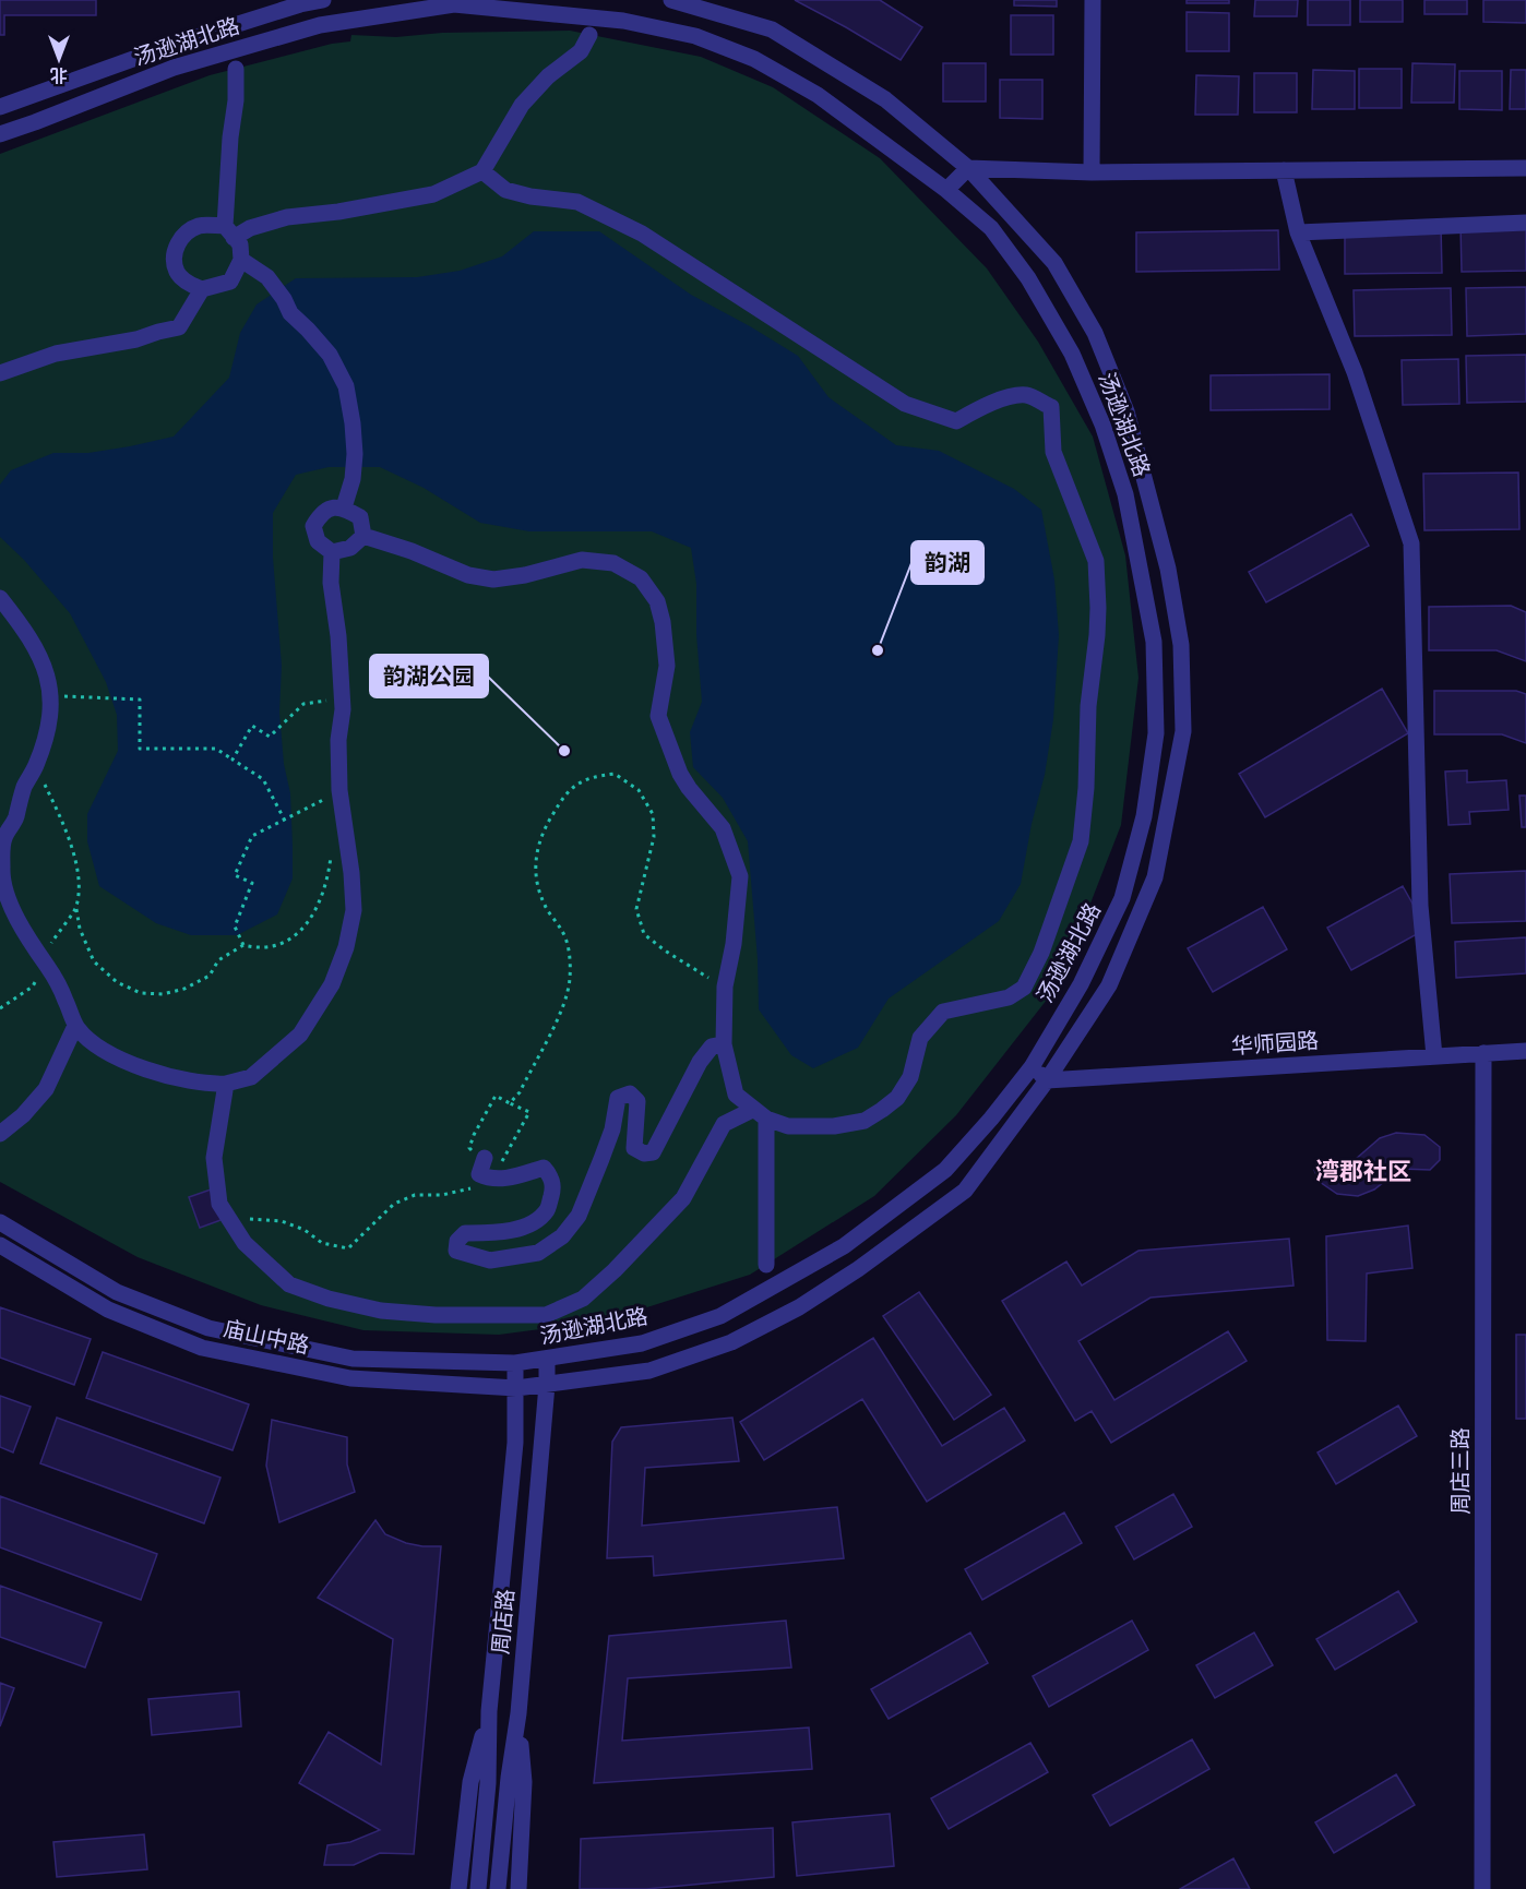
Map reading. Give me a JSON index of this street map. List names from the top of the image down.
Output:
{
  "streets": {
    "street": [
      "汤逊湖北路",
      "华师园路",
      "庙山中路",
      "周店三路",
      "周店路"
    ]
  },
  "crossings": [
    ["汤逊湖北路", "华师园路"],
    ["汤逊湖北路", "庙山中路"],
    ["汤逊湖北路", "周店路"],
    ["华师园路", "周店三路"],
    ["庙山中路", "周店路"]
  ],
  "districts": ["湾郡社区"],
  "places": ["韵湖", "韵湖公园"],
  "north": "bottom"
}
